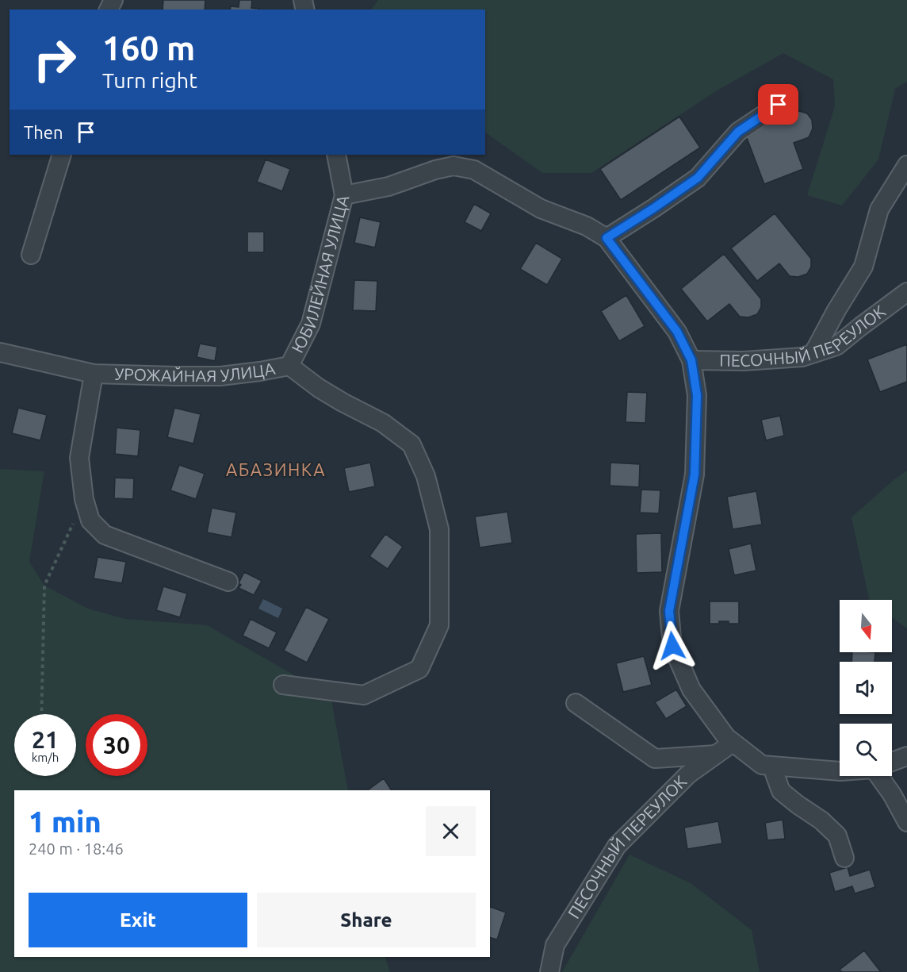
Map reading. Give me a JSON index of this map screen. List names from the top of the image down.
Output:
{
  "streets": {
    "street": ["ЮБИЛЕЙНАЯ УЛИЦА", "ПЕСОЧНЫЙ ПЕРЕУЛОК", "УРОЖАЙНАЯ УЛИЦА"]
  },
  "crossings": [
    ["ЮБИЛЕЙНАЯ УЛИЦА", "ПЕСОЧНЫЙ ПЕРЕУЛОК"],
    ["ЮБИЛЕЙНАЯ УЛИЦА", "УРОЖАЙНАЯ УЛИЦА"]
  ],
  "districts": ["АБАЗИНКА"],
  "north": "bottom",
  "page": {
    "turn": ["160 m", "Turn right"],
    "then": "Then",
    "speed": "21 km/h",
    "limit": "30",
    "heading": ["1 min", "240 m · 18:46"],
    "buttons": ["Exit", "Share"]
  }
}
